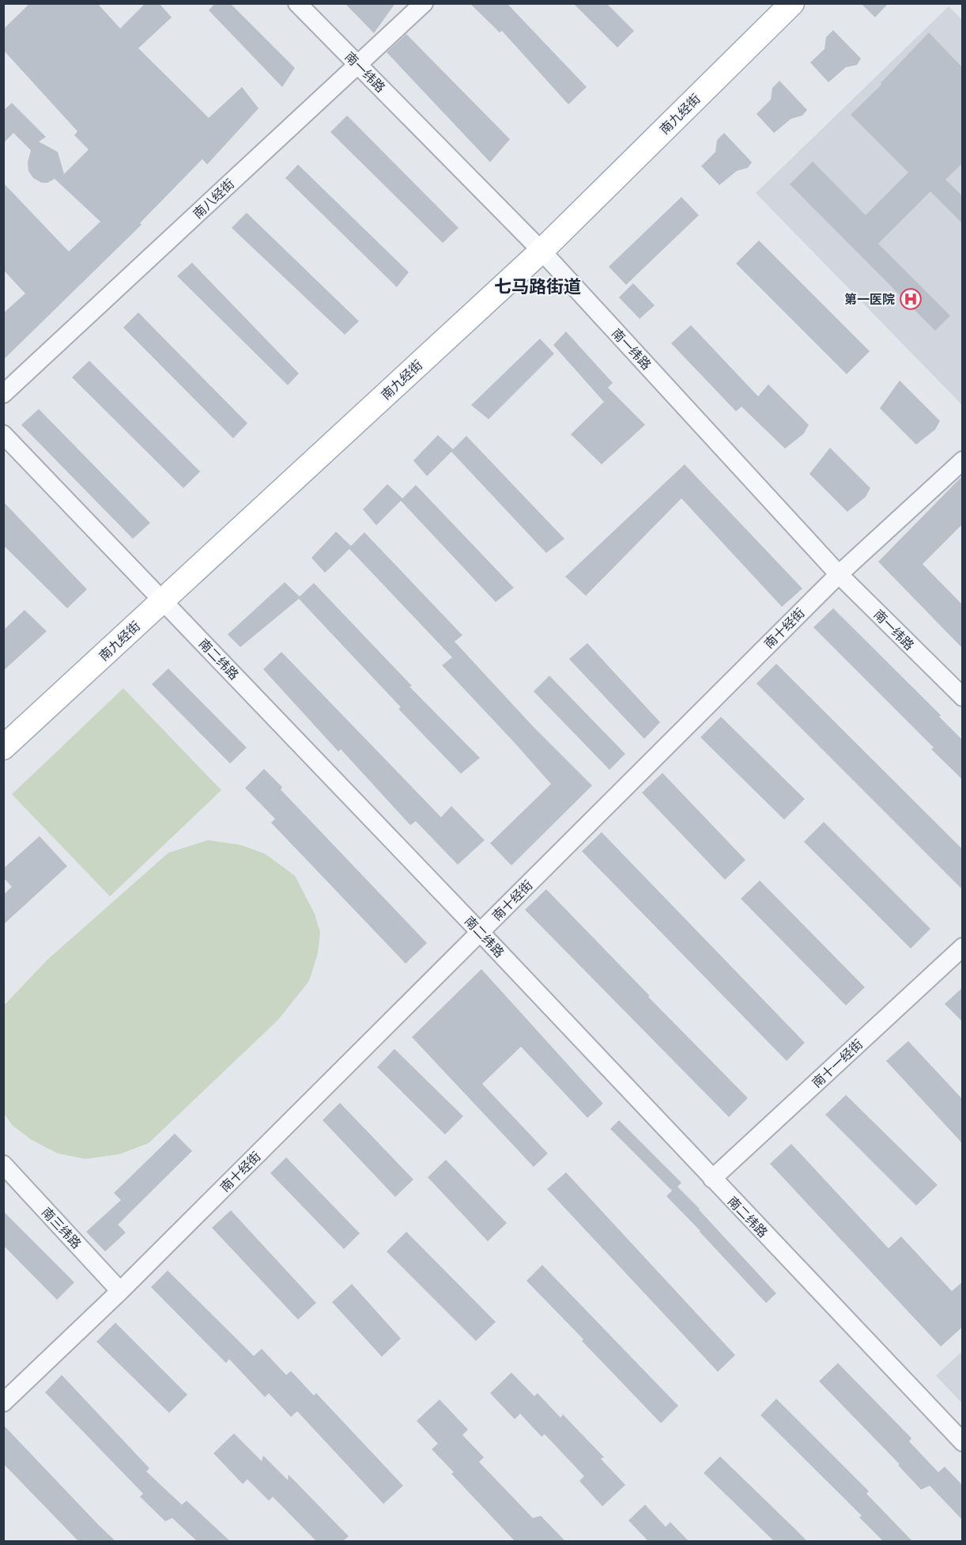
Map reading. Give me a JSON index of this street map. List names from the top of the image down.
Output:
{
  "streets": {
    "main road": ["南九经街"],
    "street": [
      "南一纬路",
      "南八经街",
      "南十经街",
      "南二纬路",
      "南十一经街",
      "南三纬路"
    ]
  },
  "crossings": [
    ["南一纬路", "南九经街"],
    ["南一纬路", "南八经街"],
    ["南一纬路", "南十经街"],
    ["南九经街", "南二纬路"],
    ["南十经街", "南二纬路"],
    ["南十经街", "南三纬路"],
    ["南二纬路", "南十一经街"]
  ],
  "districts": ["七马路街道"],
  "places": {
    "hospital": ["第一医院"]
  }
}
